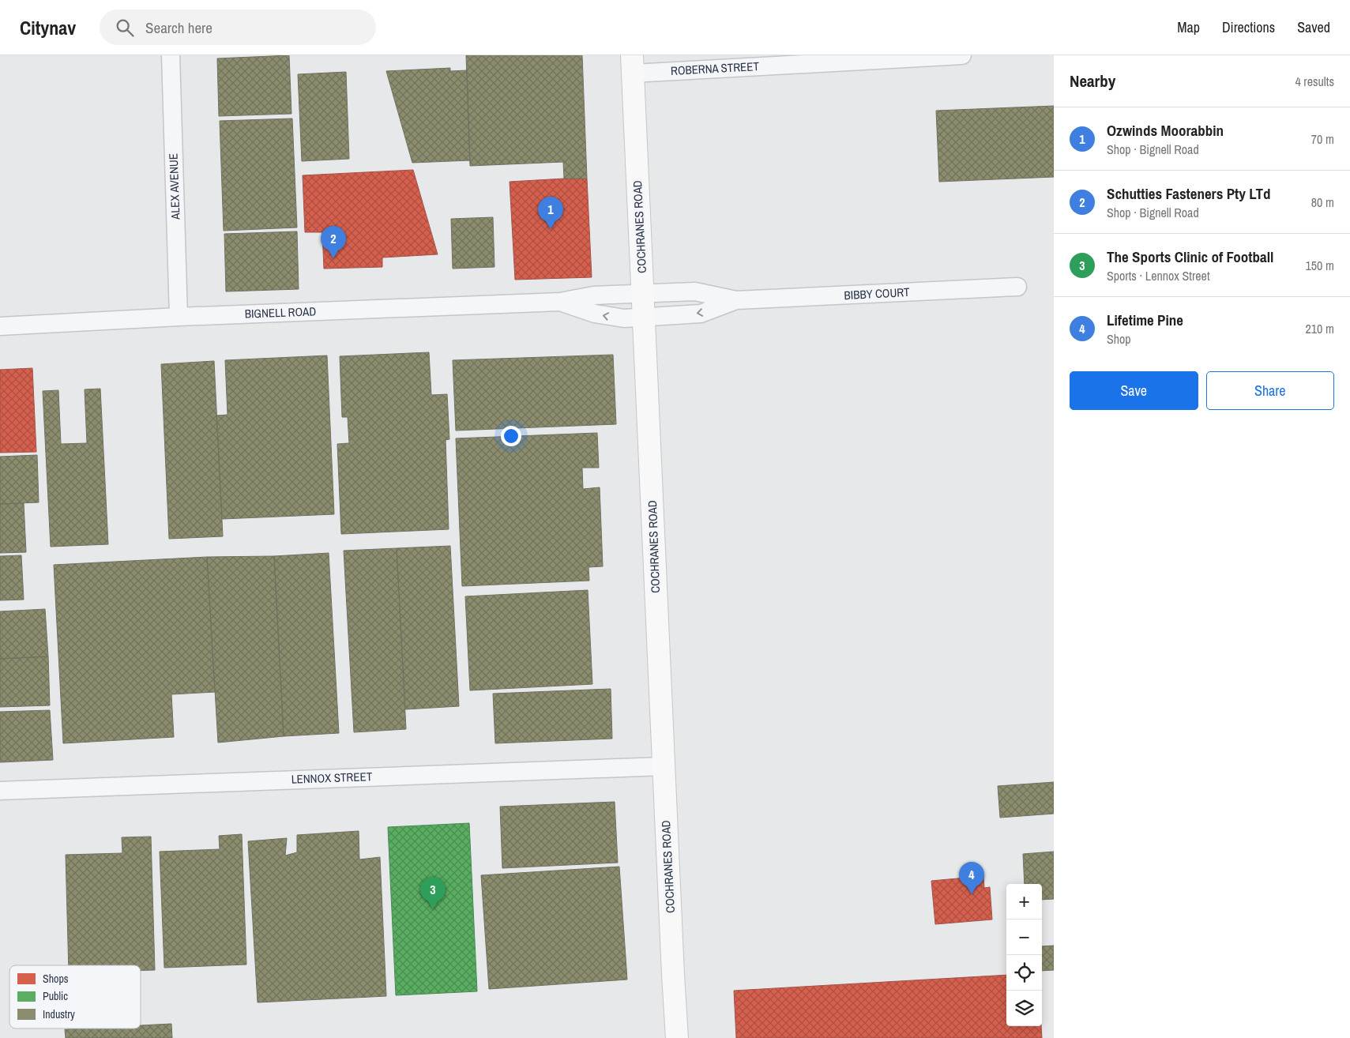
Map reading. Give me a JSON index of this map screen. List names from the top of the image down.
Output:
{
  "streets": {
    "street": [
      "ROBERNA STREET",
      "ALEX AVENUE",
      "COCHRANES ROAD",
      "BIBBY COURT",
      "BIGNELL ROAD",
      "LENNOX STREET"
    ]
  },
  "crossings": [
    ["ROBERNA STREET", "COCHRANES ROAD"],
    ["ALEX AVENUE", "BIGNELL ROAD"],
    ["COCHRANES ROAD", "BIBBY COURT"],
    ["COCHRANES ROAD", "BIGNELL ROAD"],
    ["COCHRANES ROAD", "LENNOX STREET"],
    ["BIBBY COURT", "BIGNELL ROAD"]
  ],
  "legend": ["Shops", "Public", "Industry"],
  "page": {
    "header": "Citynav",
    "search": "Search here",
    "nav": ["Map", "Directions", "Saved"],
    "heading": ["Nearby", "4 results"],
    "list": [
      {
        "mark": "1",
        "name": "Ozwinds Moorabbin",
        "note": "Shop · Bignell Road",
        "value": "70 m"
      },
      {
        "mark": "2",
        "name": "Schutties Fasteners Pty LTd",
        "note": "Shop · Bignell Road",
        "value": "80 m"
      },
      {
        "mark": "3",
        "name": "The Sports Clinic of Football",
        "note": "Sports · Lennox Street",
        "value": "150 m"
      },
      {
        "mark": "4",
        "name": "Lifetime Pine",
        "note": "Shop",
        "value": "210 m"
      }
    ],
    "pins": [
      "1",
      "2",
      "4",
      "3"
    ],
    "buttons": ["Save", "Share"],
    "map_buttons": ["+", "−"]
  }
}
